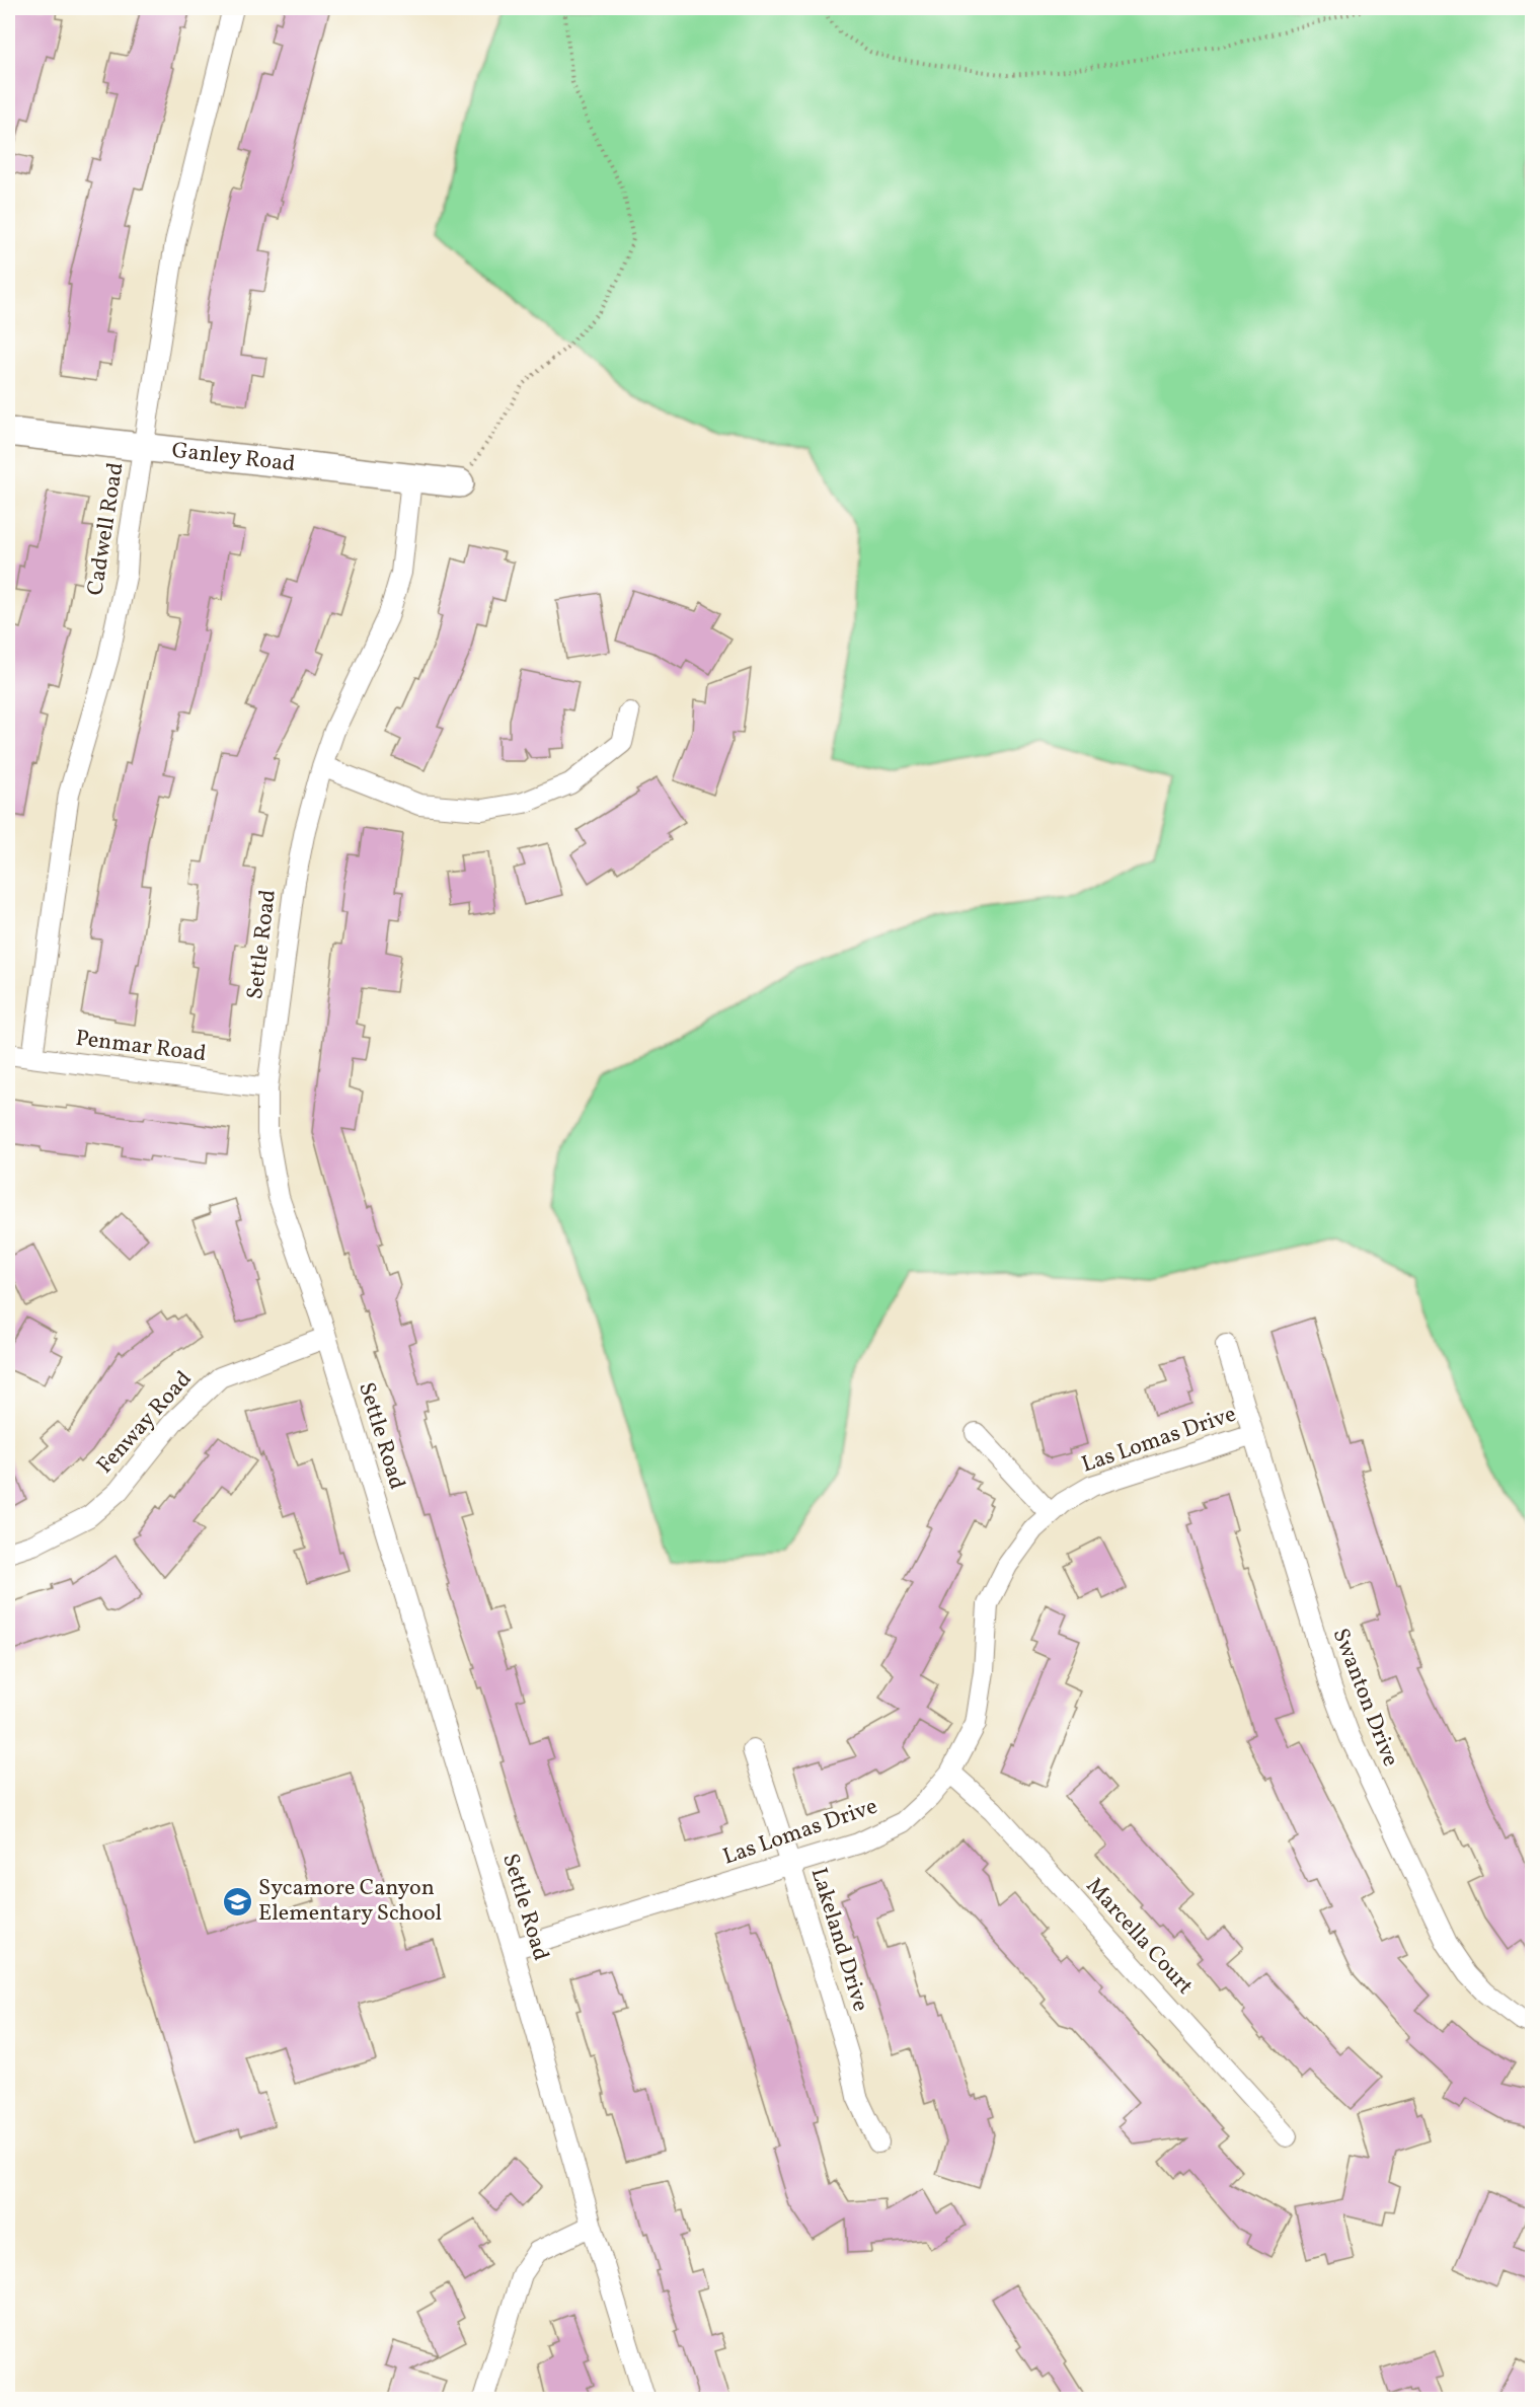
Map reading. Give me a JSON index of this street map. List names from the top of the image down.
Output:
{
  "streets": {
    "street": [
      "Ganley Road",
      "Cadwell Road",
      "Settle Road",
      "Penmar Road",
      "Fenway Road",
      "Las Lomas Drive",
      "Swanton Drive",
      "Marcella Court",
      "Lakeland Drive"
    ]
  },
  "crossings": [
    ["Ganley Road", "Cadwell Road"],
    ["Ganley Road", "Settle Road"],
    ["Cadwell Road", "Penmar Road"],
    ["Settle Road", "Penmar Road"],
    ["Settle Road", "Fenway Road"],
    ["Settle Road", "Las Lomas Drive"],
    ["Las Lomas Drive", "Swanton Drive"],
    ["Las Lomas Drive", "Marcella Court"],
    ["Las Lomas Drive", "Lakeland Drive"]
  ],
  "places": {
    "school or university": ["Sycamore Canyon Elementary School"]
  }
}
